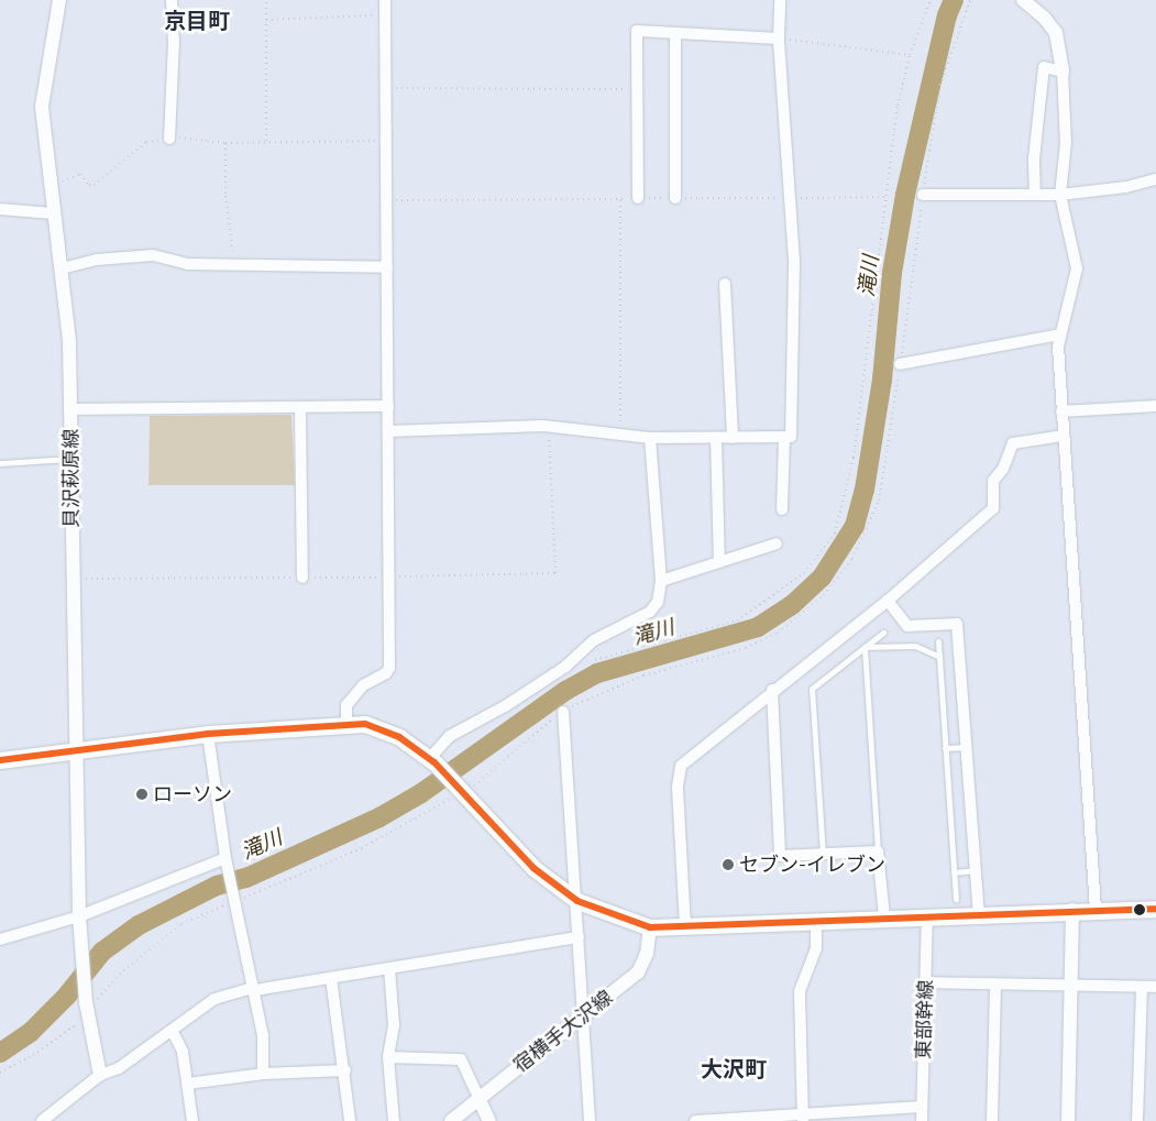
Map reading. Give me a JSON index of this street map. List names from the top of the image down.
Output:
{
  "streets": {
    "street": ["貝沢萩原線", "東部幹線", "宿横手大沢線"]
  },
  "districts": ["京目町", "大沢町"],
  "water": ["滝川"],
  "places": ["ローソン", "セブン-イレブン"]
}
